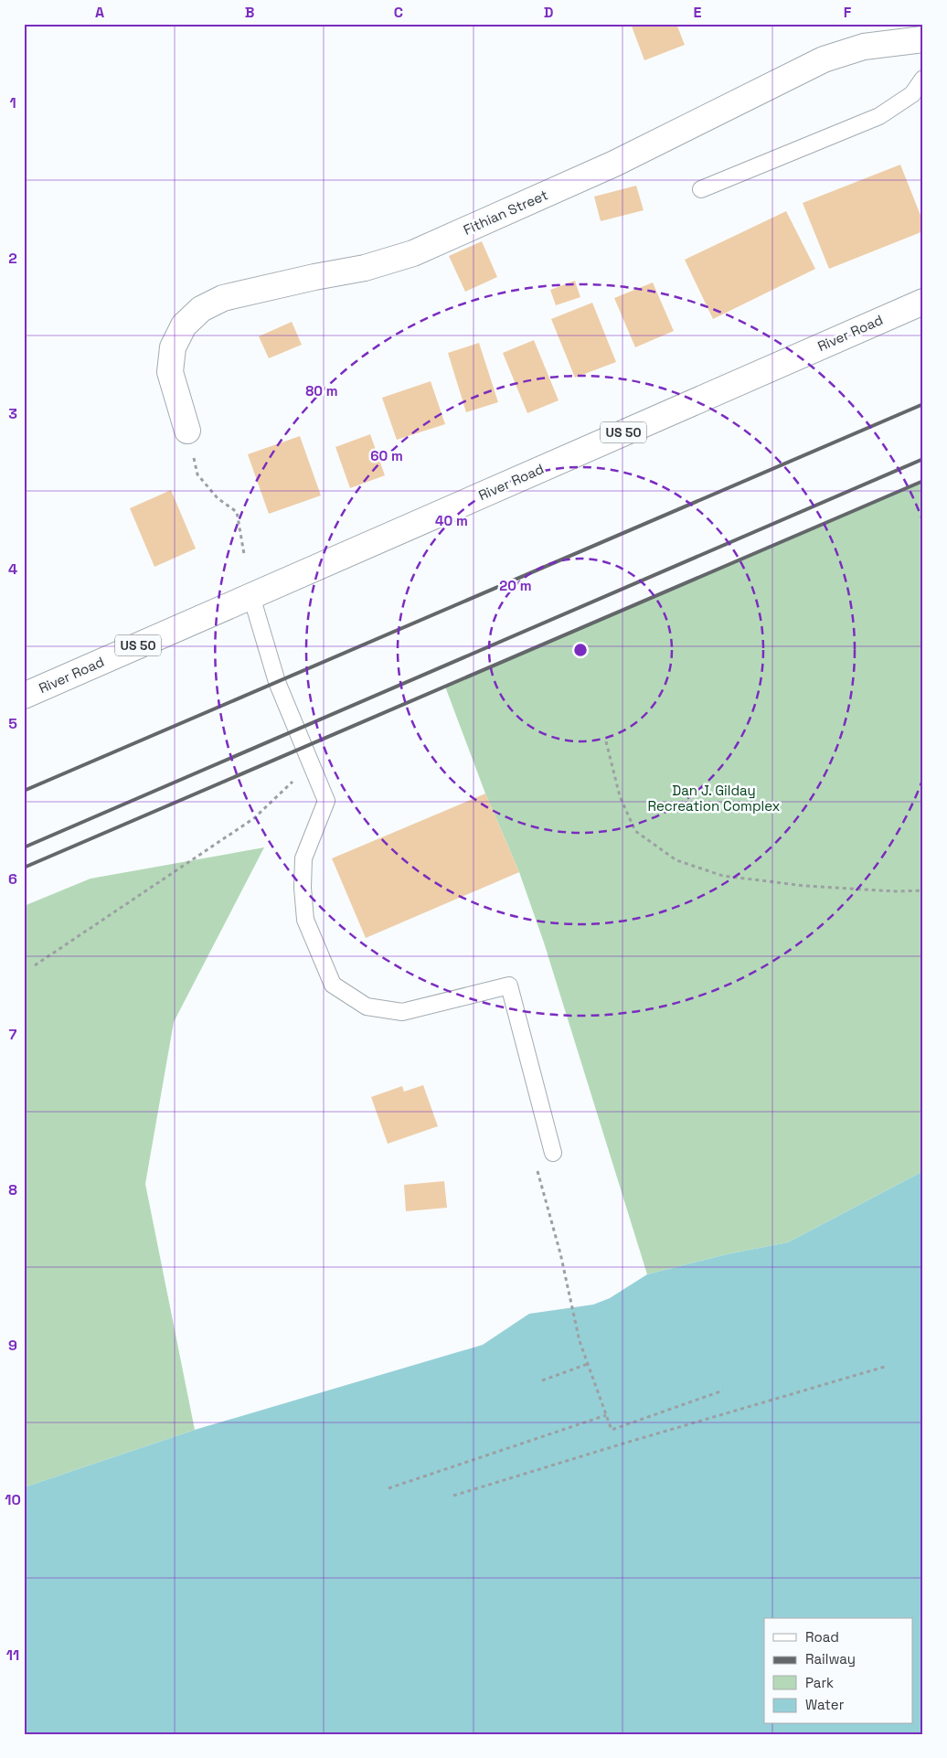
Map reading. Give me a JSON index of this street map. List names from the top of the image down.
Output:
{
  "streets": {
    "main road": ["Fithian Street", "River Road", "US 50"]
  },
  "parks": ["Dan J. Gilday Recreation Complex"],
  "legend": [
    "Road",
    "Railway",
    "Park",
    "Water"
  ],
  "grid": {
    "columns": [
      "A",
      "B",
      "C",
      "D",
      "E",
      "F"
    ],
    "rows": [
      "1",
      "2",
      "3",
      "4",
      "5",
      "6",
      "7",
      "8",
      "9",
      "10",
      "11"
    ]
  },
  "rings": [
    "80 m",
    "60 m",
    "40 m",
    "20 m"
  ]
}
